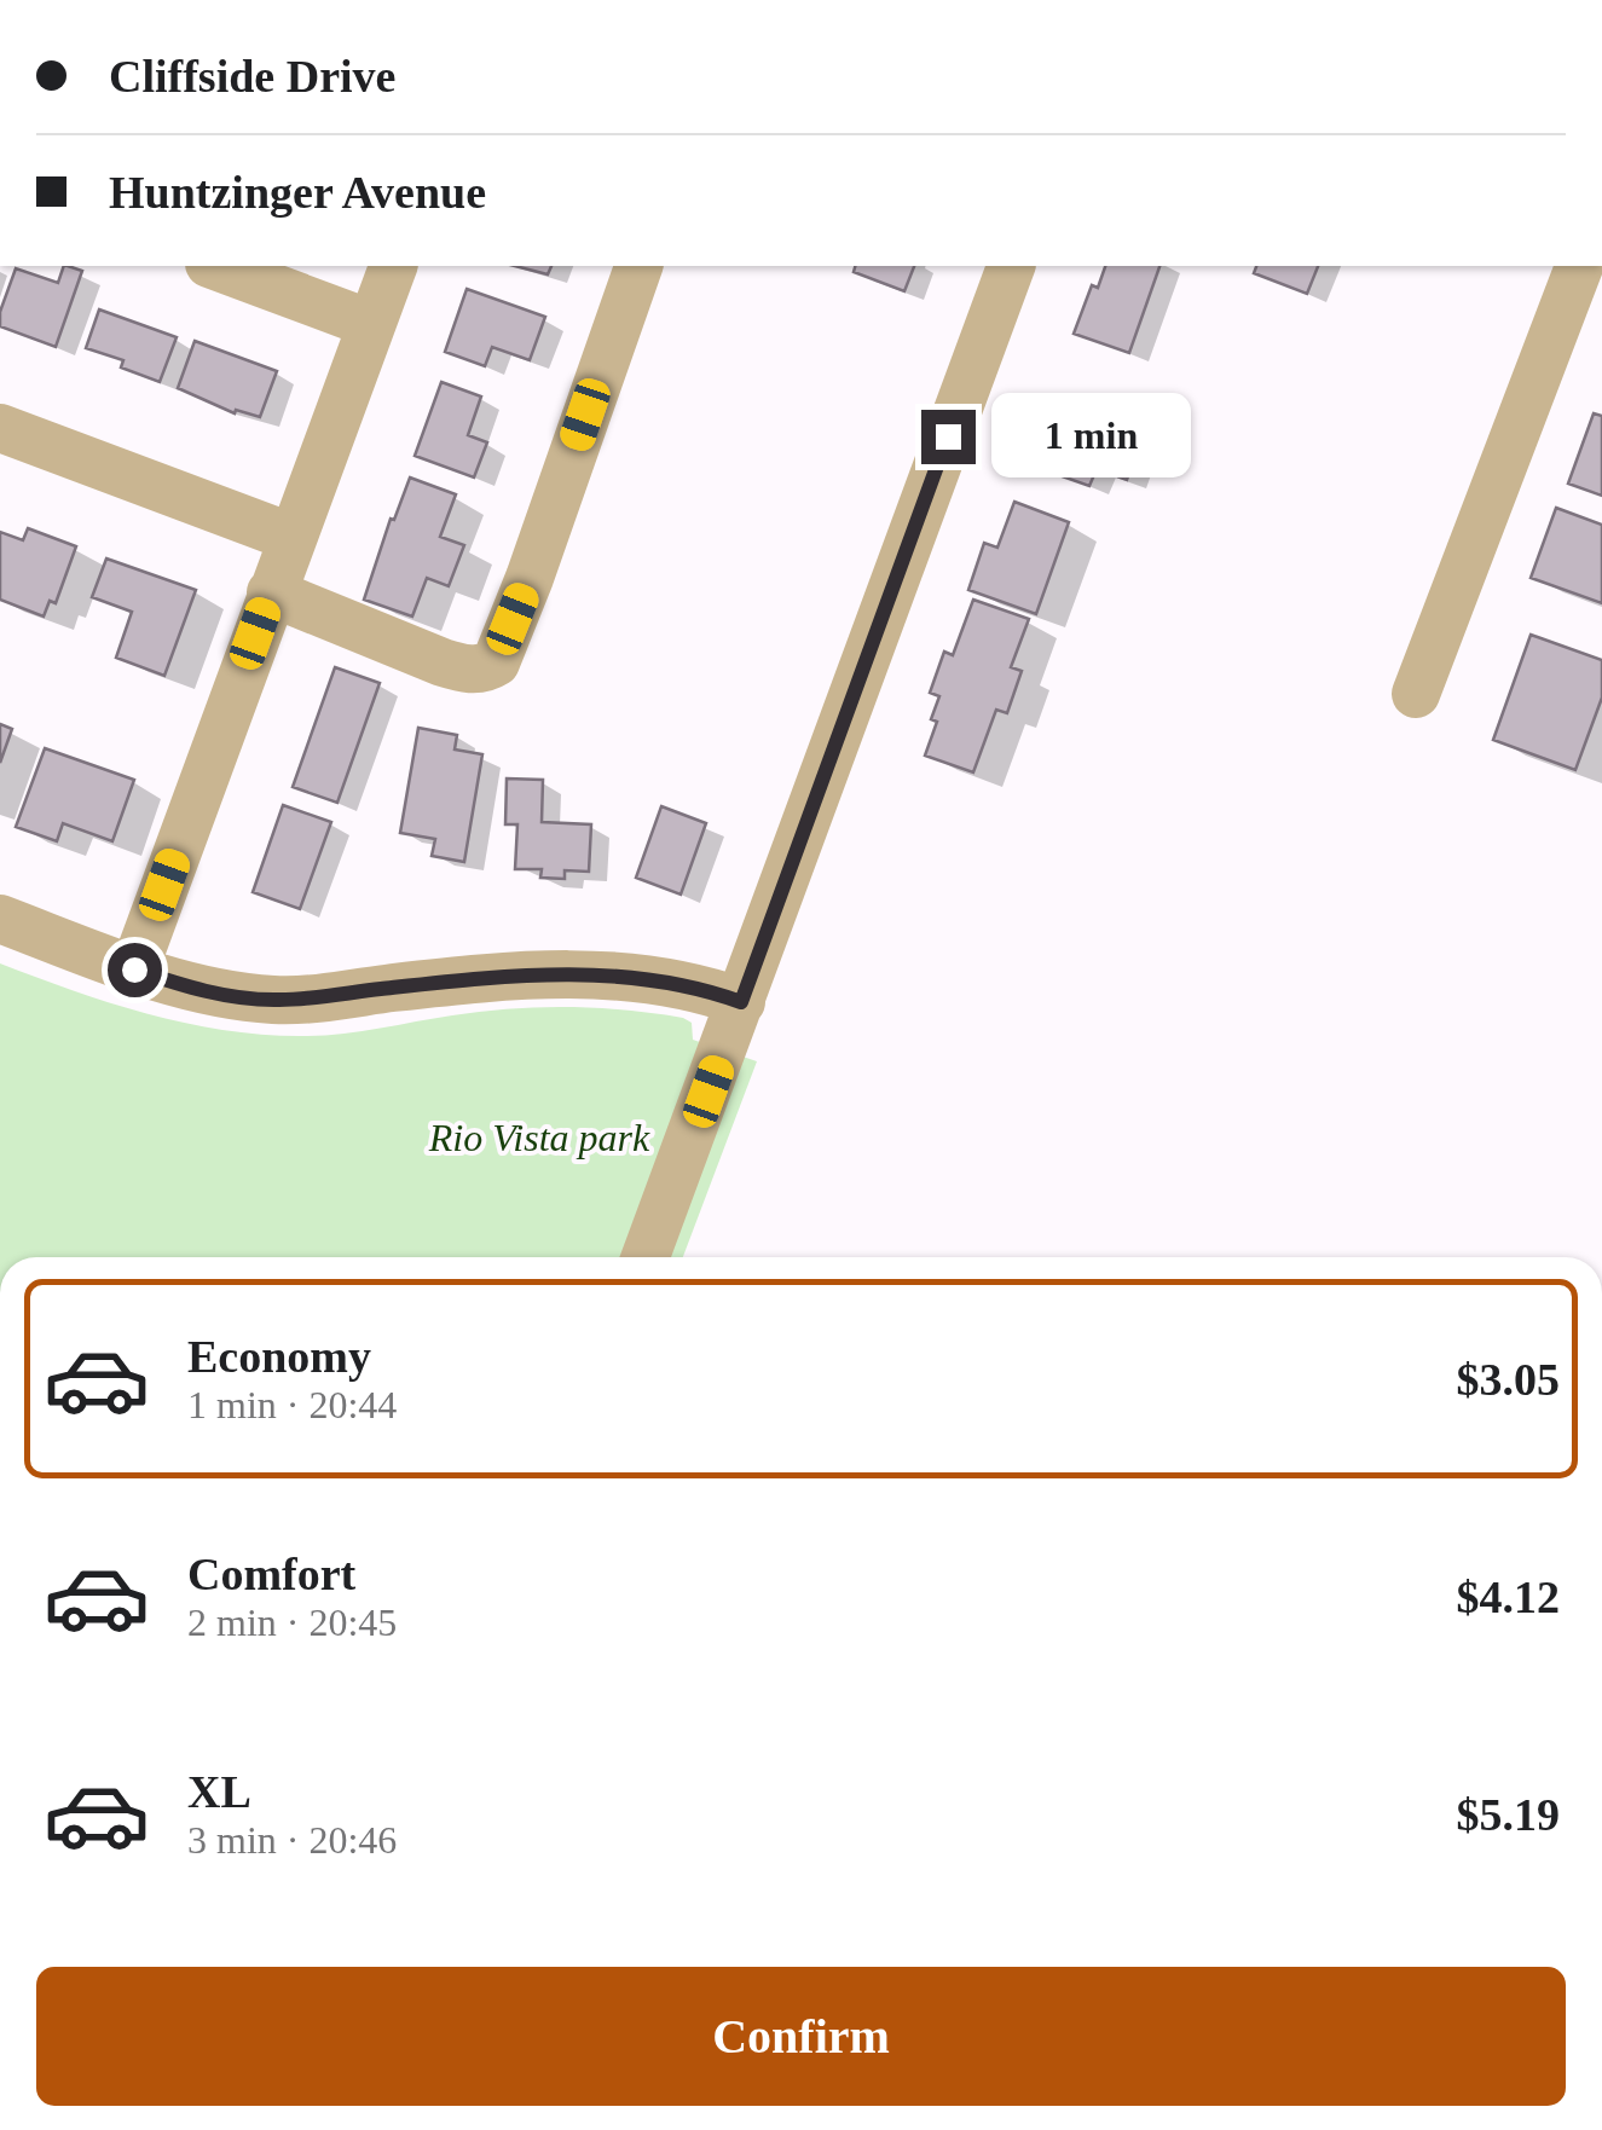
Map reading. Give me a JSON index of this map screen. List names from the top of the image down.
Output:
{
  "parks": ["Rio Vista park"],
  "page": {
    "banner": ["Cliffside Drive", "Huntzinger Avenue"],
    "bubble": "1 min",
    "list": [
      {
        "name": "Economy",
        "note": "1 min · 20:44",
        "value": "$3.05"
      },
      {
        "name": "Comfort",
        "note": "2 min · 20:45",
        "value": "$4.12"
      },
      {
        "name": "XL",
        "note": "3 min · 20:46",
        "value": "$5.19"
      }
    ],
    "buttons": "Confirm"
  }
}
